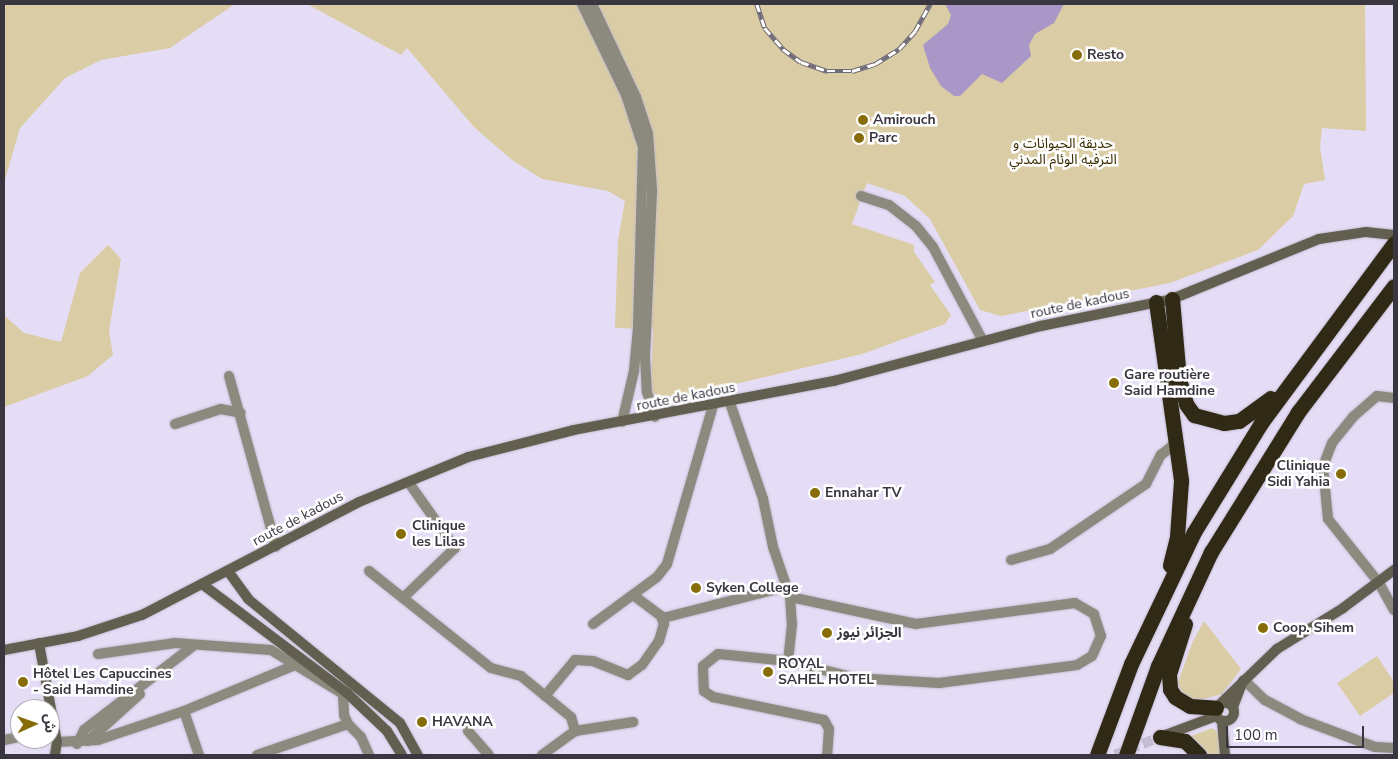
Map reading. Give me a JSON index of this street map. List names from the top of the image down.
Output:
{
  "streets": {
    "main road": ["route de kadous"]
  },
  "parks": ["حديقة الحيوانات و الترفيه الوئام المدني"],
  "places": [
    "Resto",
    "Amirouch",
    "Parc",
    "Gare routière Said Hamdine",
    "Clinique Sidi Yahia",
    "Ennahar TV",
    "Clinique les Lilas",
    "Syken College",
    "Coop. Sihem",
    "الجزائر نيوز",
    "ROYAL SAHEL HOTEL",
    "Hôtel Les Capuccines - Said Hamdine",
    "HAVANA"
  ],
  "scale_bar": "100 m",
  "north": "right"
}
